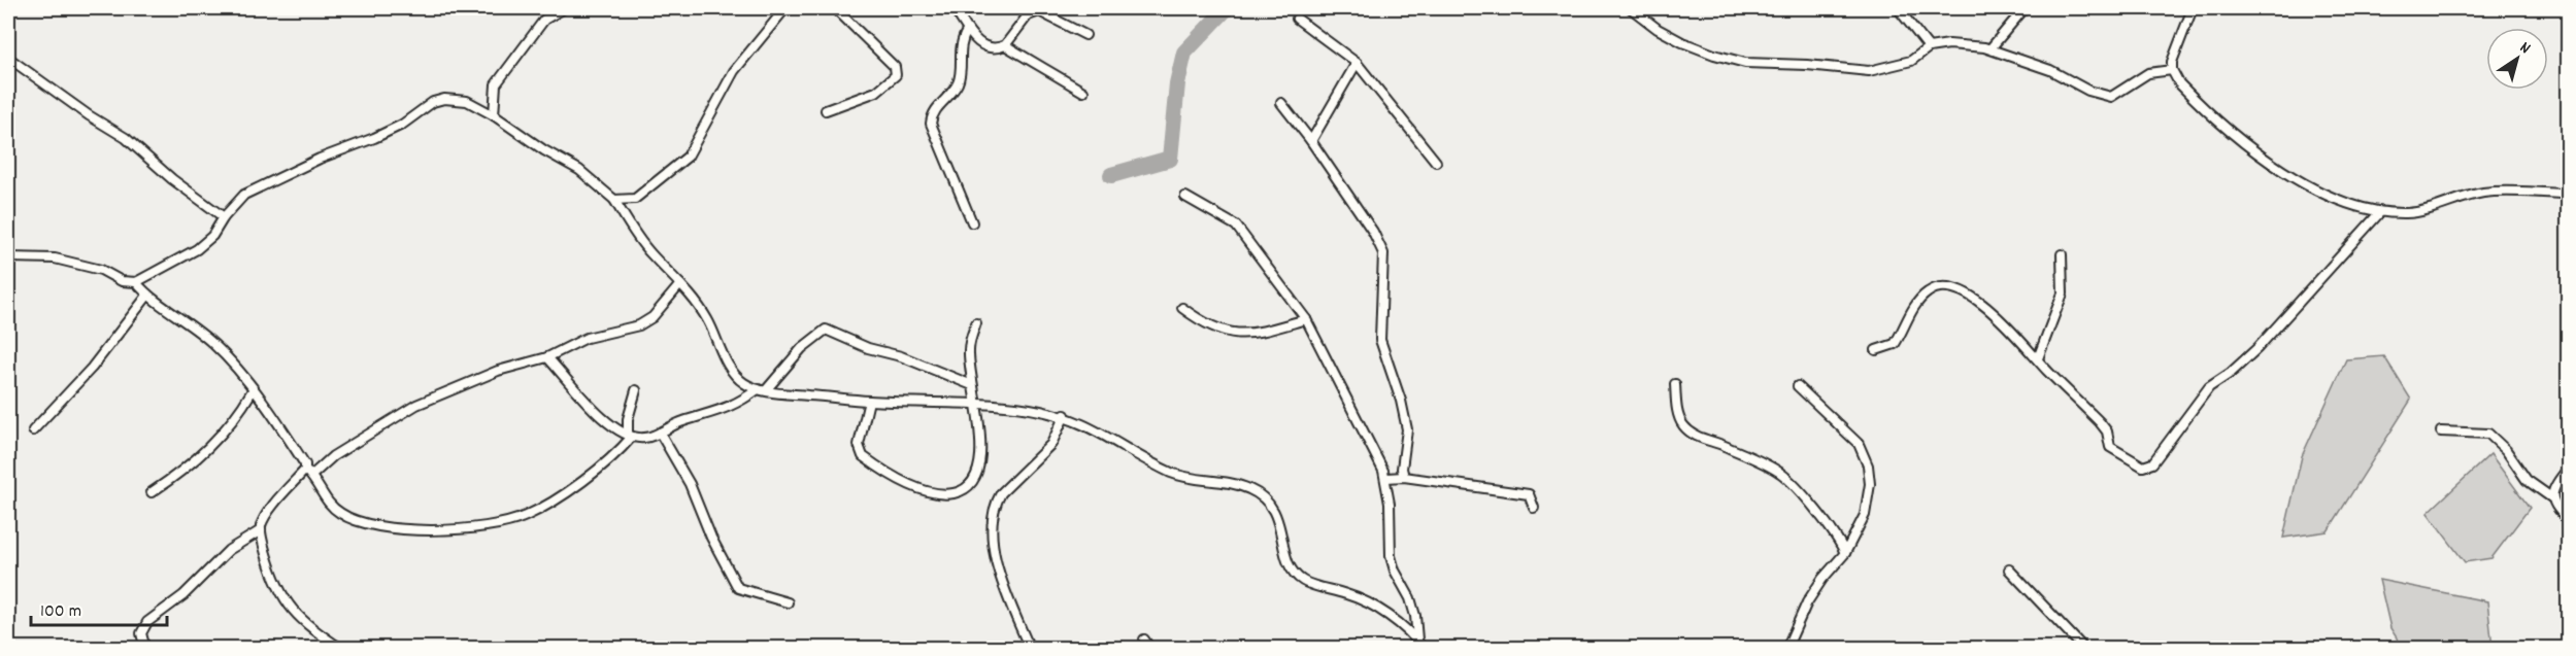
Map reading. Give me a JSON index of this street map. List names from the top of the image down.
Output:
{
  "scale_bar": "100 m",
  "north": "top right"
}
